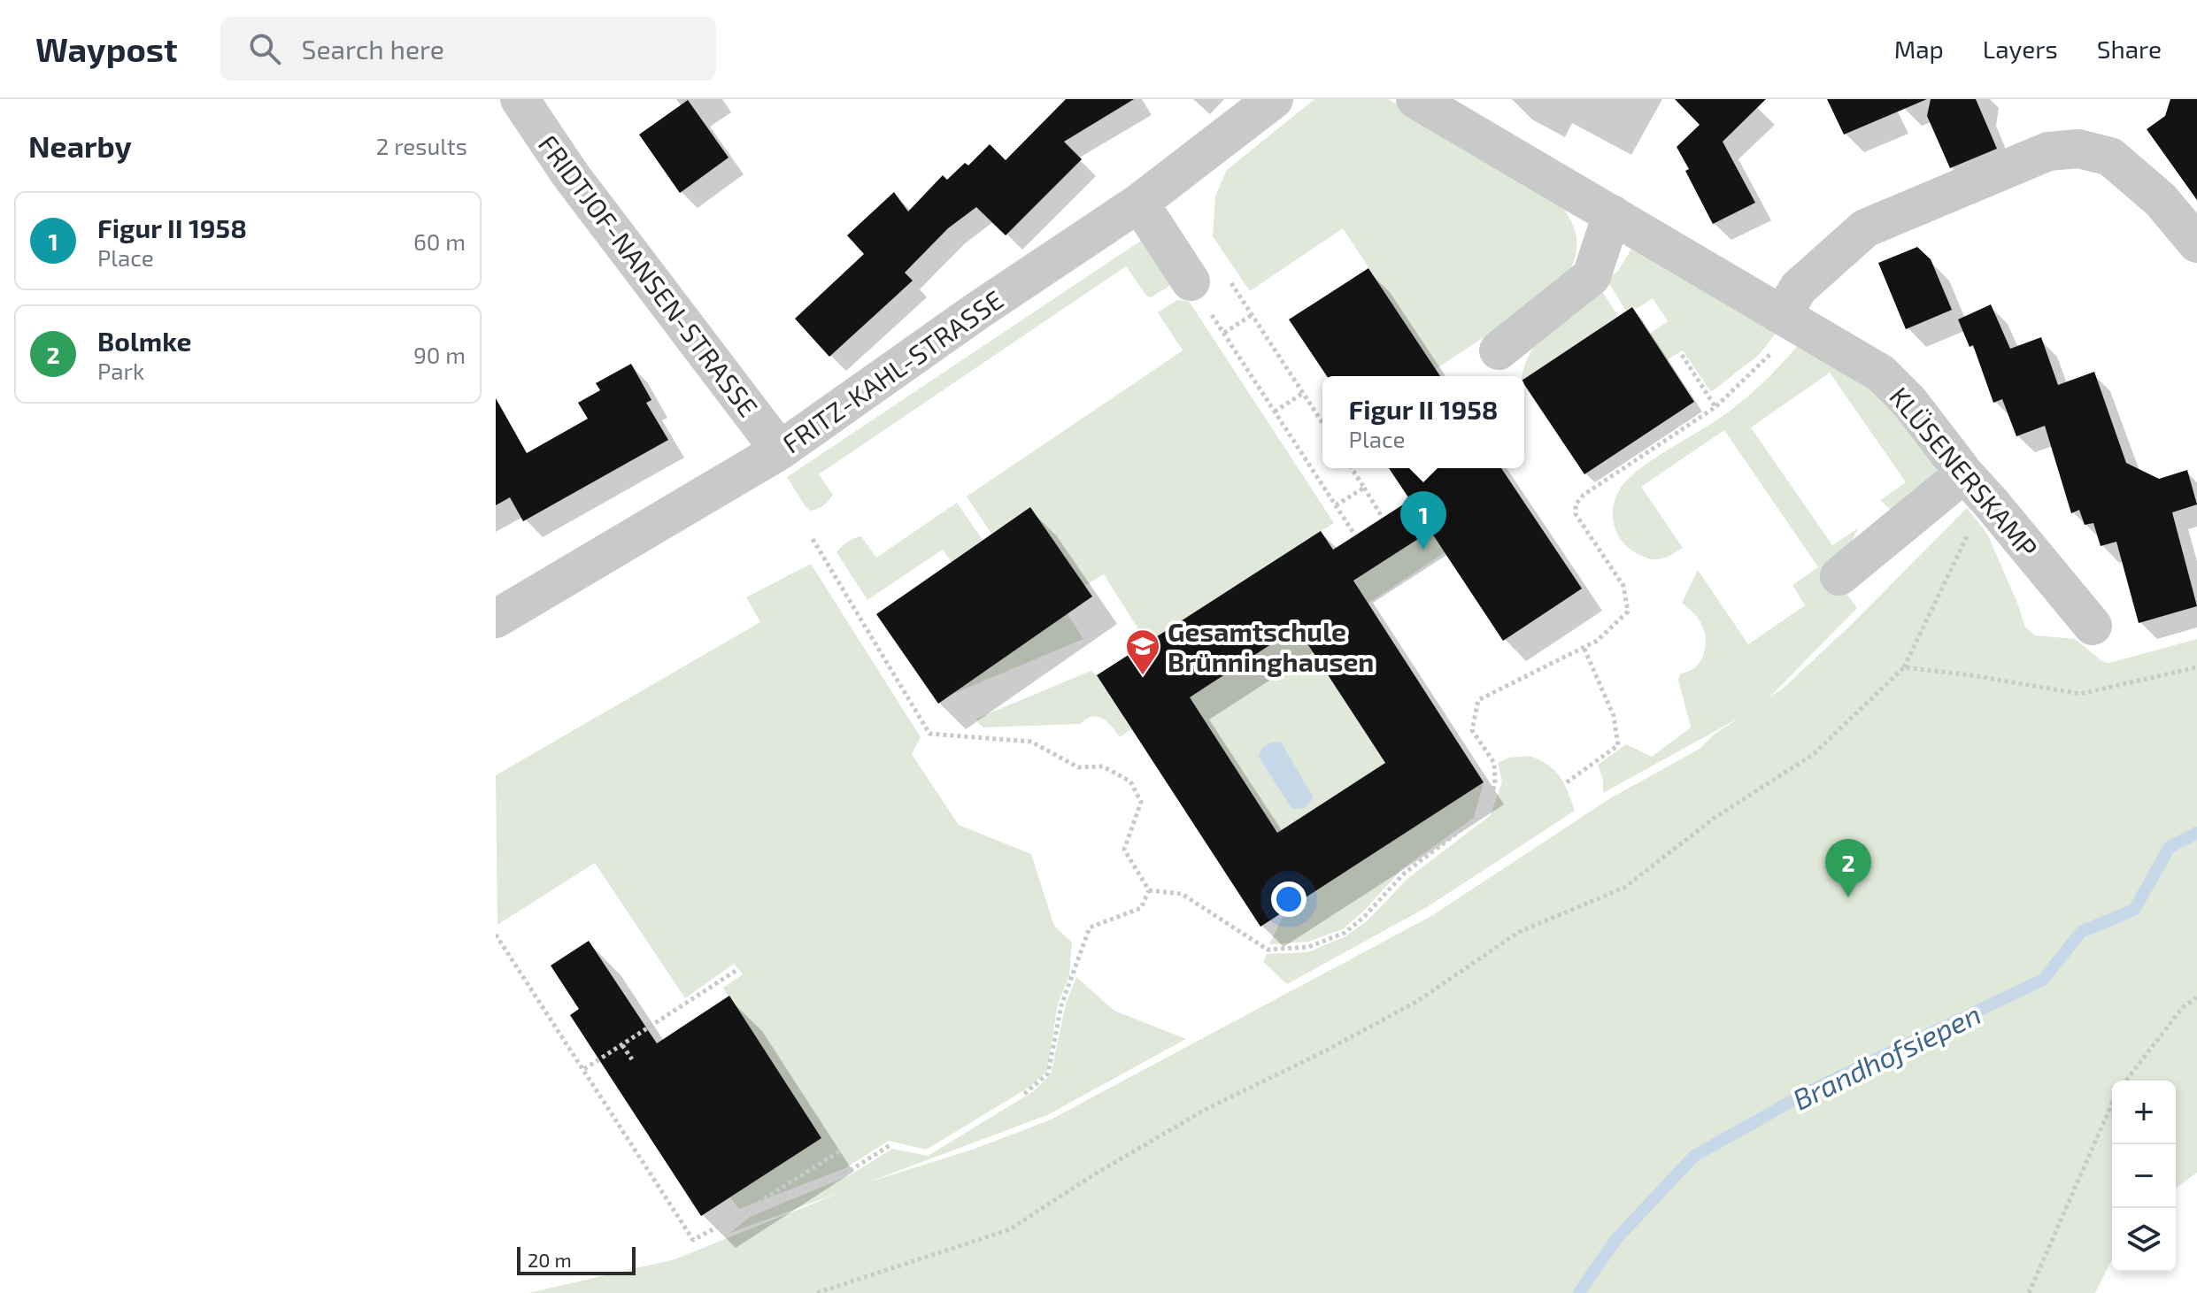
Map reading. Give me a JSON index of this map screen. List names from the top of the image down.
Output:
{
  "streets": {
    "street": ["FRIDTJOF-NANSEN-STRASSE", "FRITZ-KAHL-STRASSE", "KLÜSENERSKAMP"]
  },
  "crossings": [
    ["FRIDTJOF-NANSEN-STRASSE", "FRITZ-KAHL-STRASSE"]
  ],
  "water": ["Brandhofsiepen"],
  "places": {
    "school or university": ["Gesamtschule Brünninghausen"]
  },
  "scale_bar": "20 m",
  "page": {
    "header": "Waypost",
    "search": "Search here",
    "nav": ["Map", "Layers", "Share"],
    "heading": ["Nearby", "2 results"],
    "list": [
      {
        "mark": "1",
        "name": "Figur II 1958",
        "note": "Place",
        "value": "60 m"
      },
      {
        "mark": "2",
        "name": "Bolmke",
        "note": "Park",
        "value": "90 m"
      }
    ],
    "popup": ["Figur II 1958", "Place"],
    "pins": ["1", "2"],
    "map_buttons": ["+", "−"],
    "scale": "20 m"
  }
}
